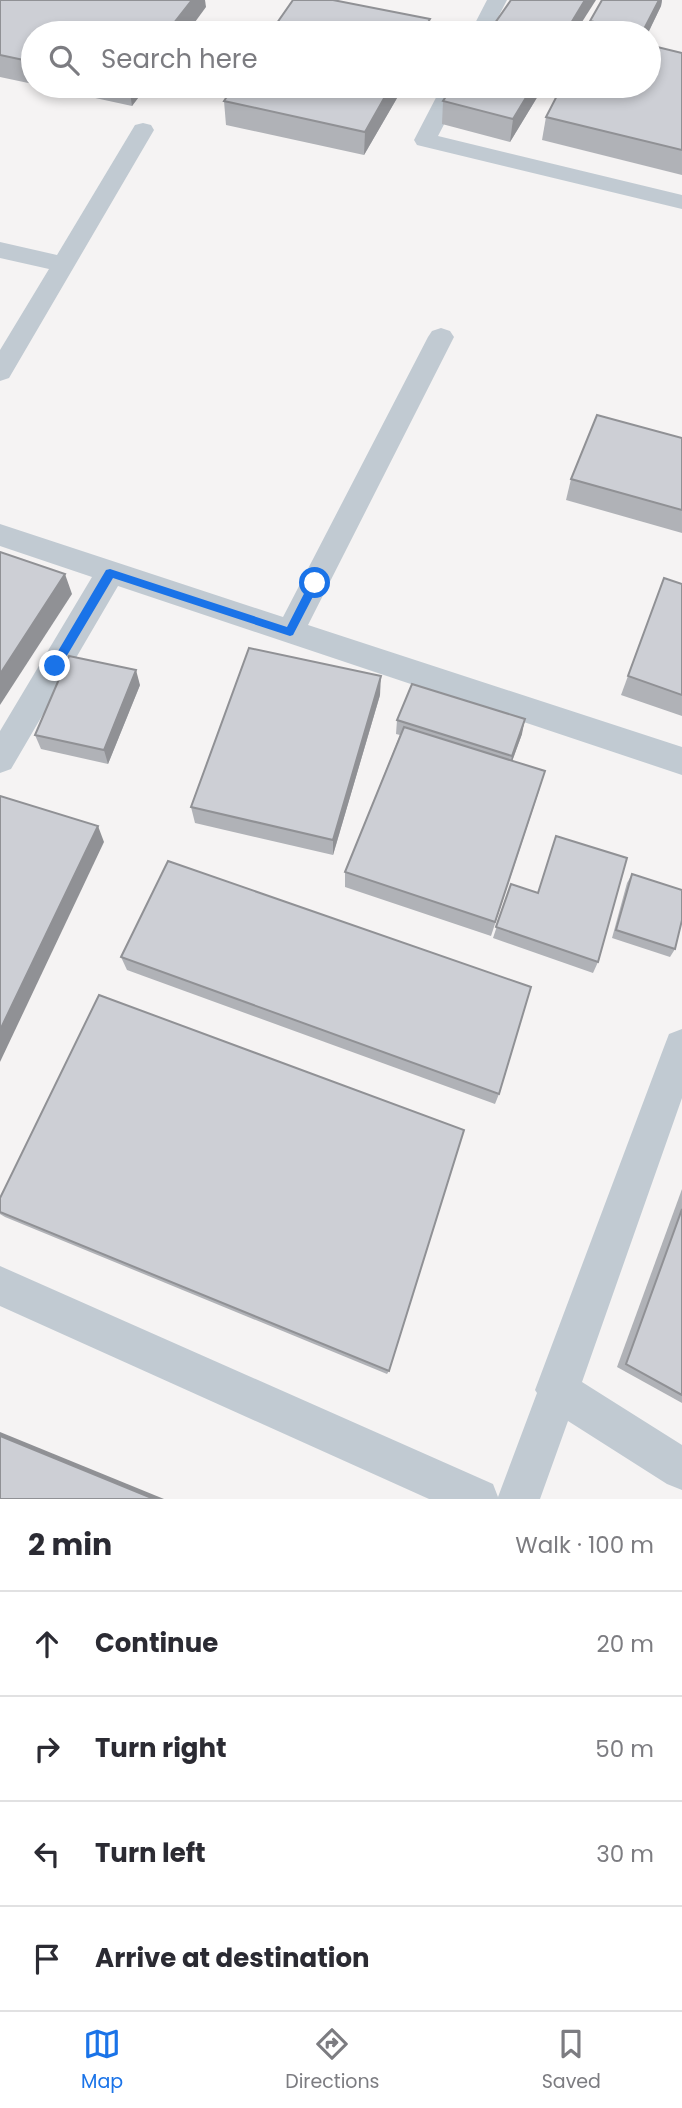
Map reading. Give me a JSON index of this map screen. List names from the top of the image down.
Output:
{
  "page": {
    "search": "Search here",
    "heading": ["2 min", "Walk · 100 m"],
    "list": [
      ["Continue", "20 m"],
      ["Turn right", "50 m"],
      ["Turn left", "30 m"],
      "Arrive at destination"
    ],
    "nav": ["Map", "Directions", "Saved"]
  }
}
